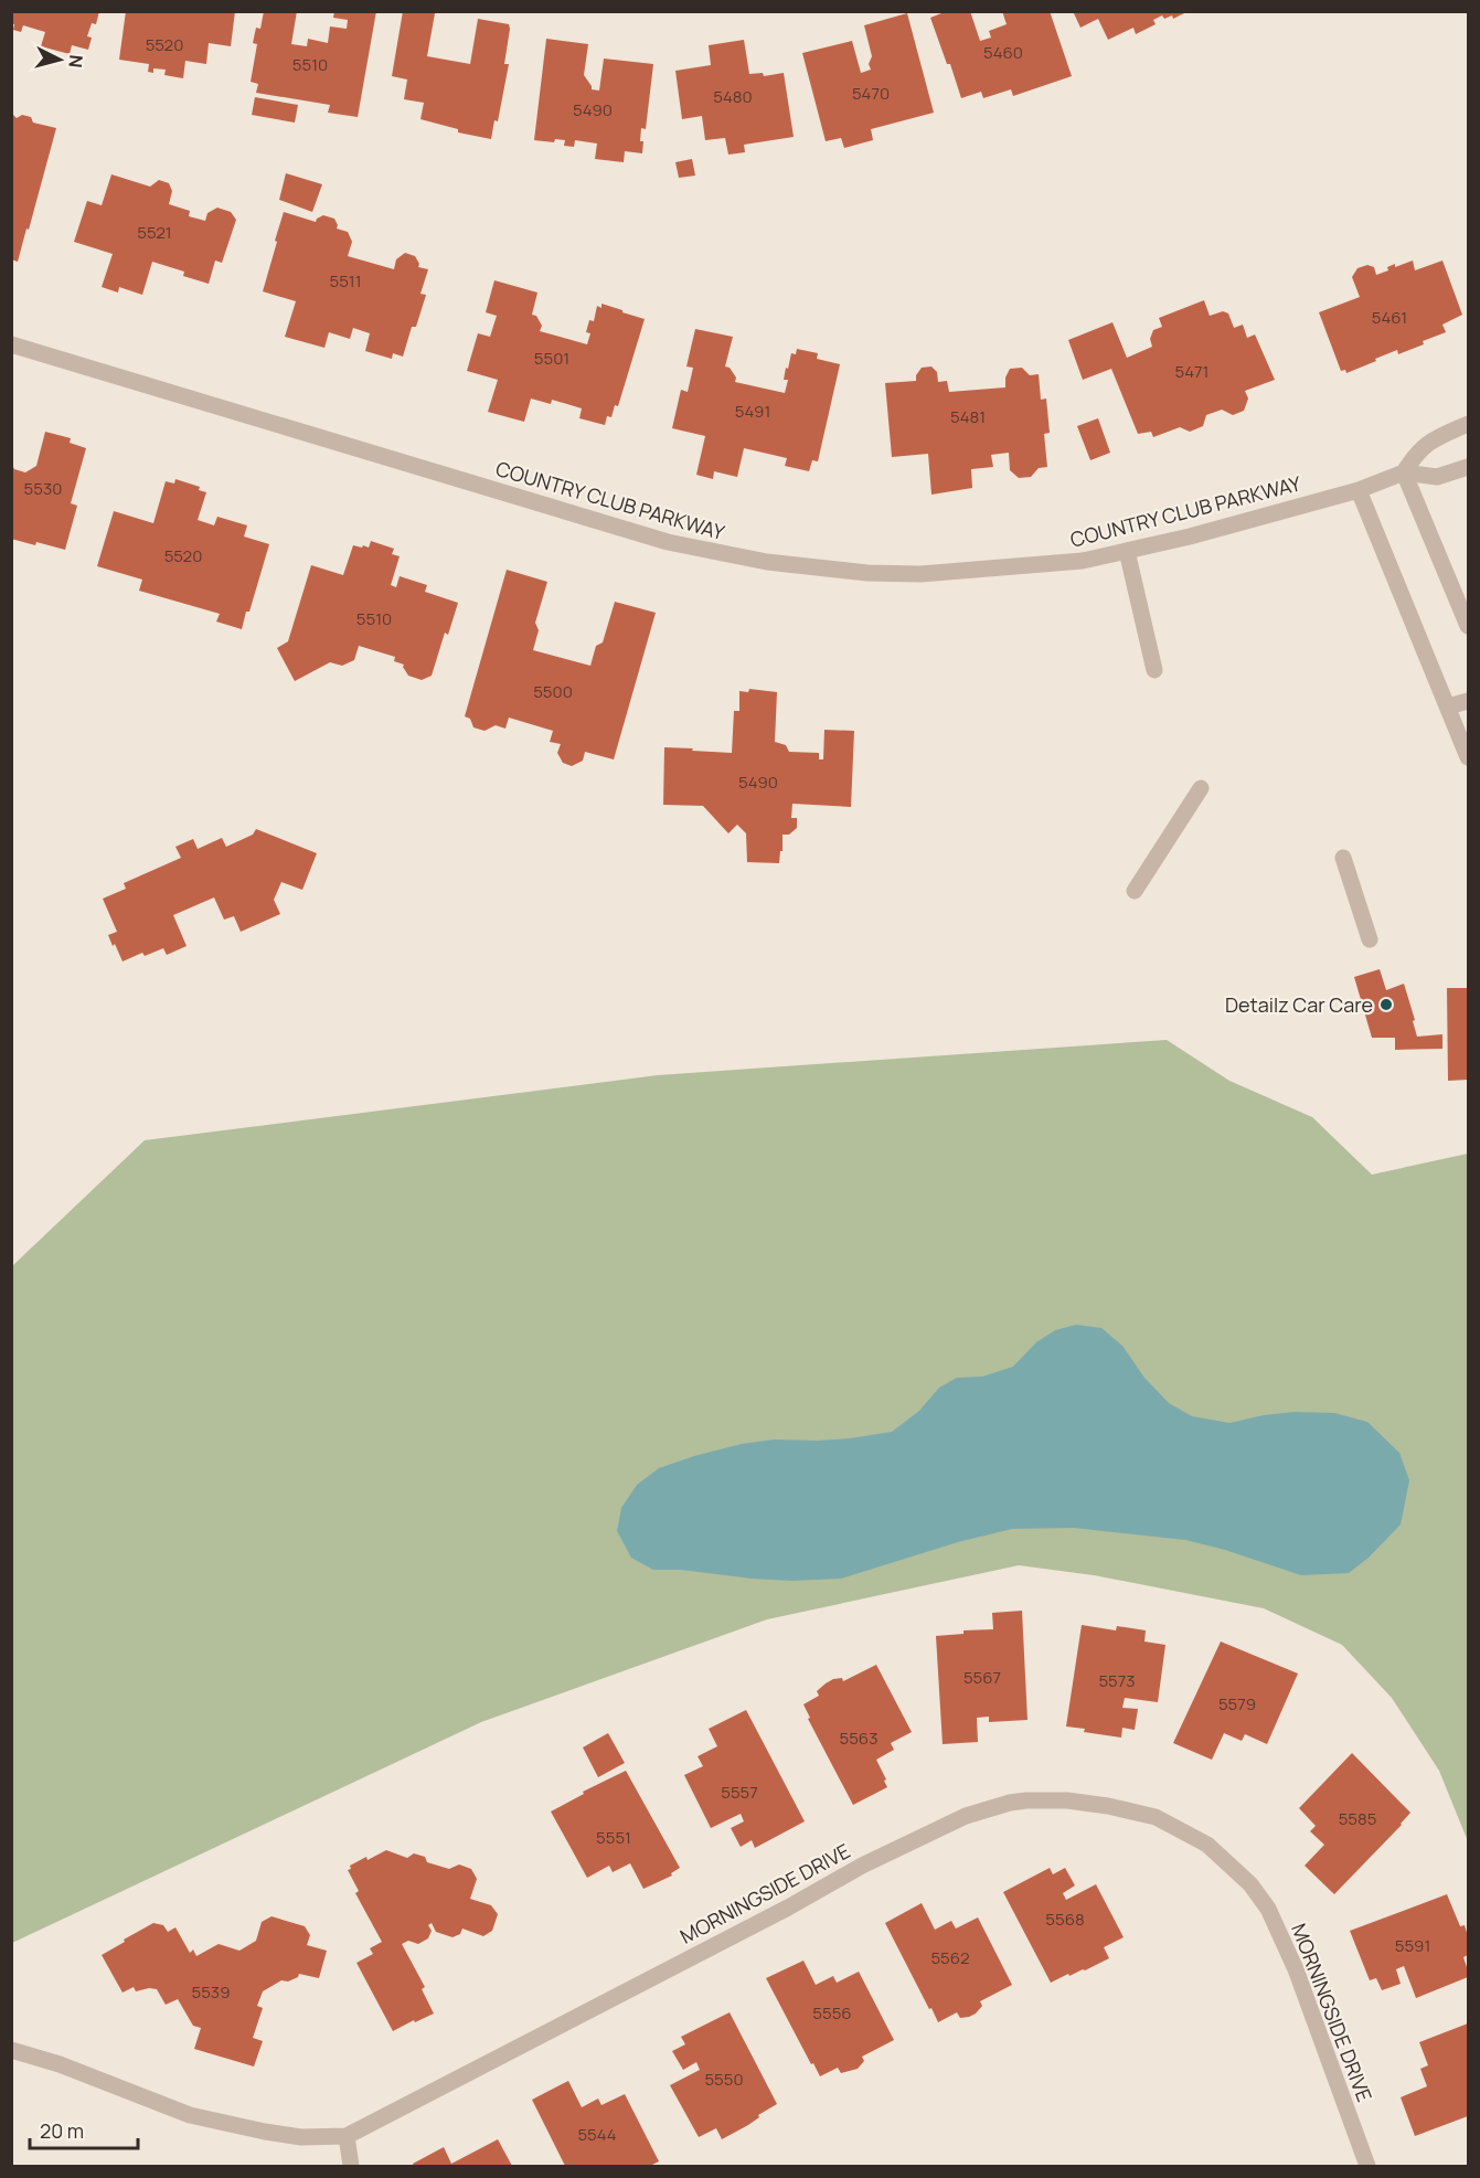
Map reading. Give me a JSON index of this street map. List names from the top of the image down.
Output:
{
  "streets": {
    "street": ["COUNTRY CLUB PARKWAY", "MORNINGSIDE DRIVE"]
  },
  "places": ["Detailz Car Care"],
  "house_numbers": [
    "5520",
    "5460",
    "5510",
    "5470",
    "5480",
    "5490",
    "5521",
    "5511",
    "5461",
    "5501",
    "5471",
    "5491",
    "5481",
    "5530",
    "5520",
    "5510",
    "5500",
    "5490",
    "5567",
    "5573",
    "5579",
    "5563",
    "5557",
    "5585",
    "5551",
    "5568",
    "5591",
    "5562",
    "5539",
    "5556",
    "5550",
    "5544"
  ],
  "scale_bar": "20 m",
  "north": "right"
}
